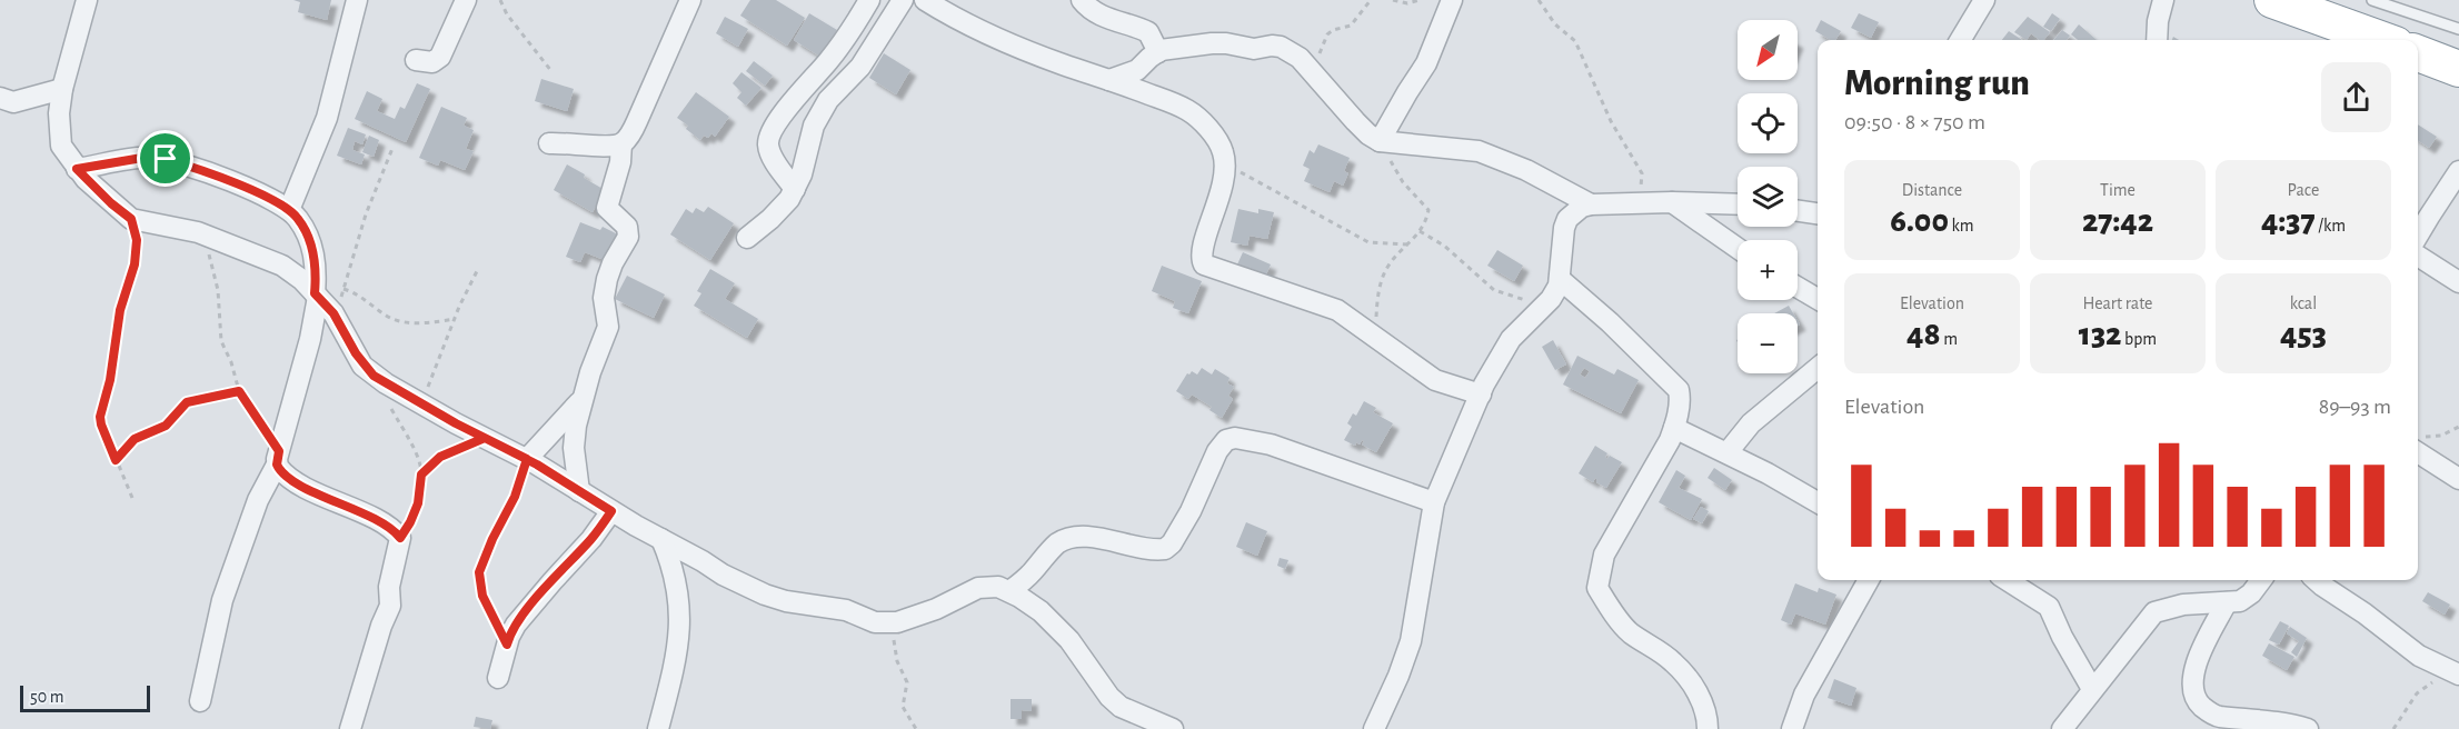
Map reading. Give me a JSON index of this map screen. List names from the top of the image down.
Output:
{
  "scale_bar": "50 m",
  "north": "bottom left",
  "page": {
    "map_buttons": ["+", "−"],
    "heading": ["Morning run", "09:50 · 8 × 750 m"],
    "stats": [
      ["Distance", "6.00 km"],
      ["Time", "27:42"],
      ["Pace", "4:37 /km"],
      ["Elevation", "48 m"],
      ["Heart rate", "132 bpm"],
      ["kcal", "453"]
    ],
    "chart": ["Elevation", "89–93 m"],
    "scale": "50 m"
  }
}
